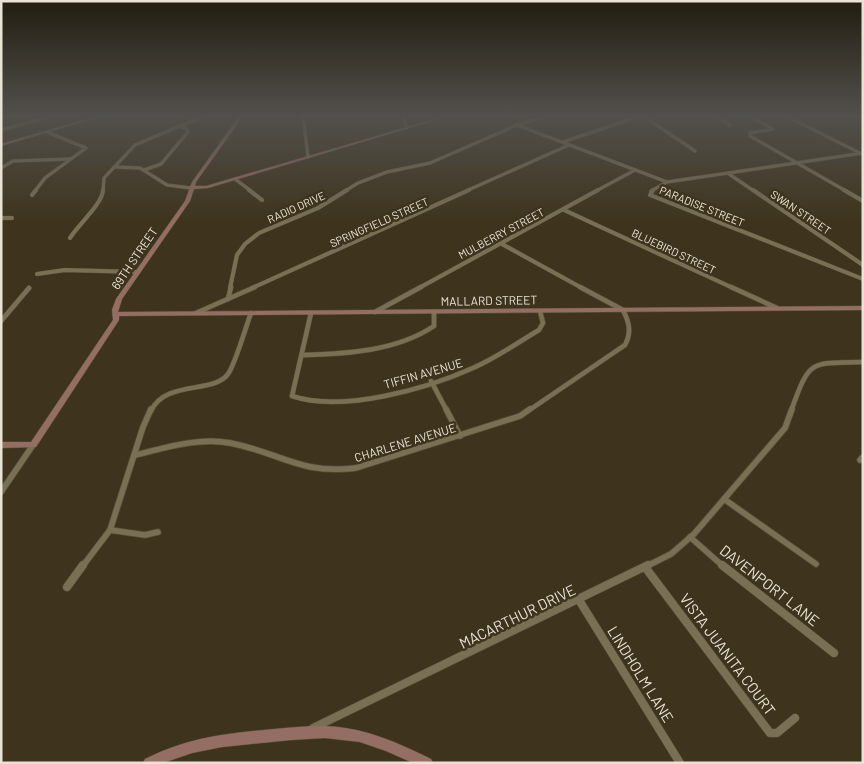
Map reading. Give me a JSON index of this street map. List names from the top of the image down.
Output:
{
  "streets": {
    "street": [
      "PARADISE STREET",
      "RADIO DRIVE",
      "SWAN STREET",
      "SPRINGFIELD STREET",
      "MULBERRY STREET",
      "BLUEBIRD STREET",
      "69TH STREET",
      "MALLARD STREET",
      "TIFFIN AVENUE",
      "CHARLENE AVENUE",
      "DAVENPORT LANE",
      "MACARTHUR DRIVE",
      "VISTA JUANITA COURT",
      "LINDHOLM LANE"
    ]
  },
  "crossings": [
    ["PARADISE STREET", "MULBERRY STREET"],
    ["RADIO DRIVE", "SPRINGFIELD STREET"],
    ["SPRINGFIELD STREET", "MALLARD STREET"],
    ["MULBERRY STREET", "BLUEBIRD STREET"],
    ["MULBERRY STREET", "MALLARD STREET"],
    ["BLUEBIRD STREET", "MALLARD STREET"],
    ["69TH STREET", "MALLARD STREET"],
    ["MALLARD STREET", "TIFFIN AVENUE"],
    ["MALLARD STREET", "CHARLENE AVENUE"],
    ["DAVENPORT LANE", "MACARTHUR DRIVE"],
    ["MACARTHUR DRIVE", "VISTA JUANITA COURT"],
    ["MACARTHUR DRIVE", "LINDHOLM LANE"]
  ]
}
